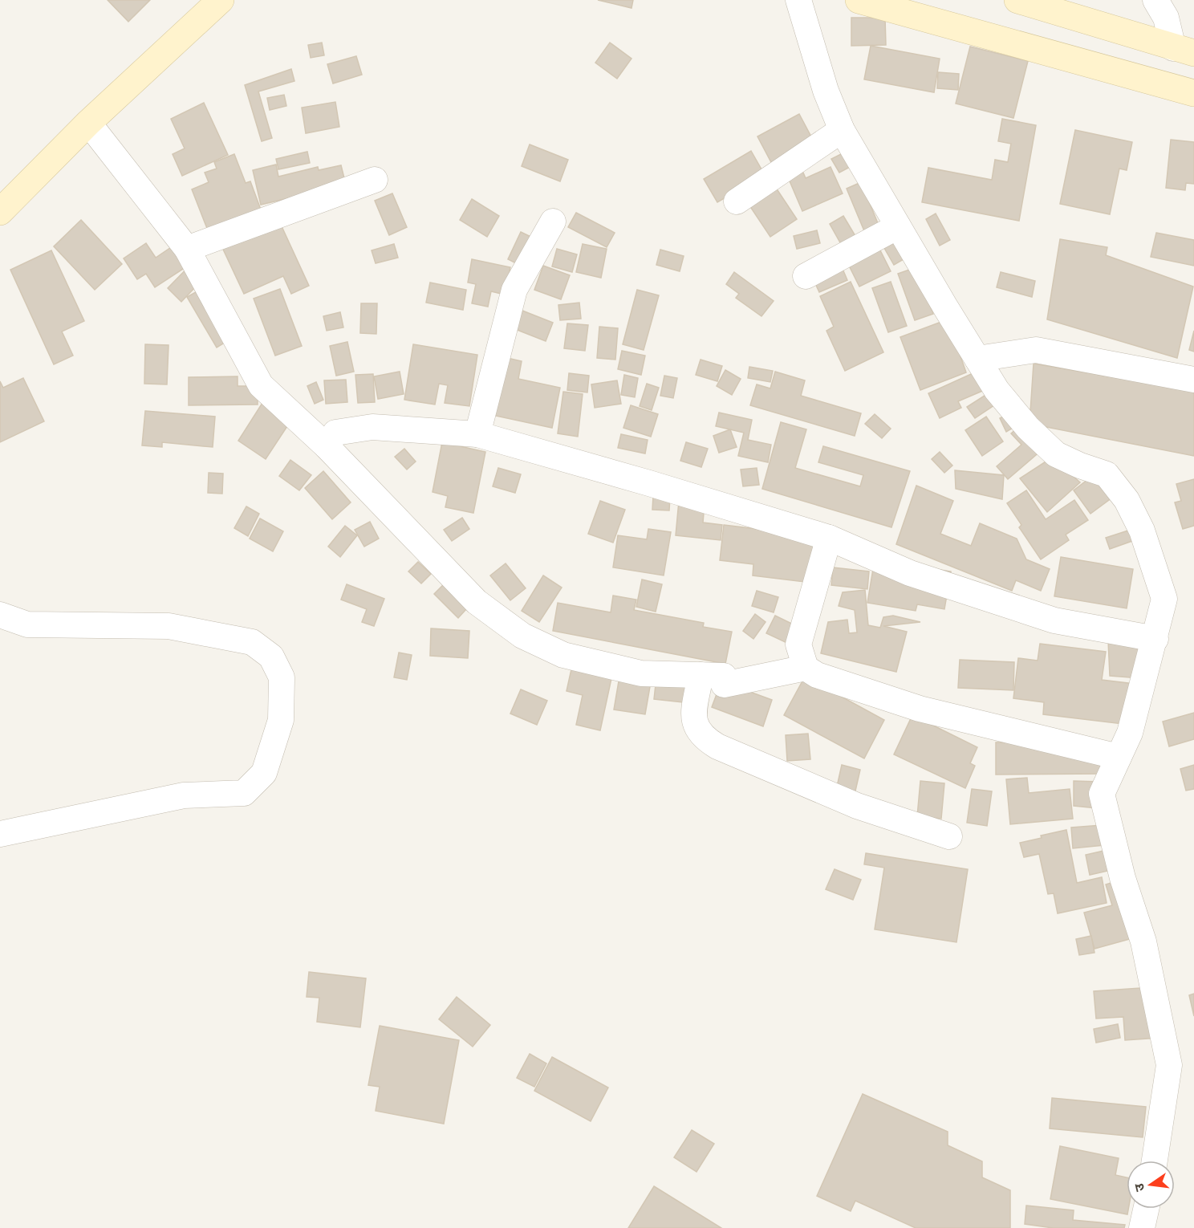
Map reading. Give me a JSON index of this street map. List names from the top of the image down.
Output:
{
  "north": "left"
}
